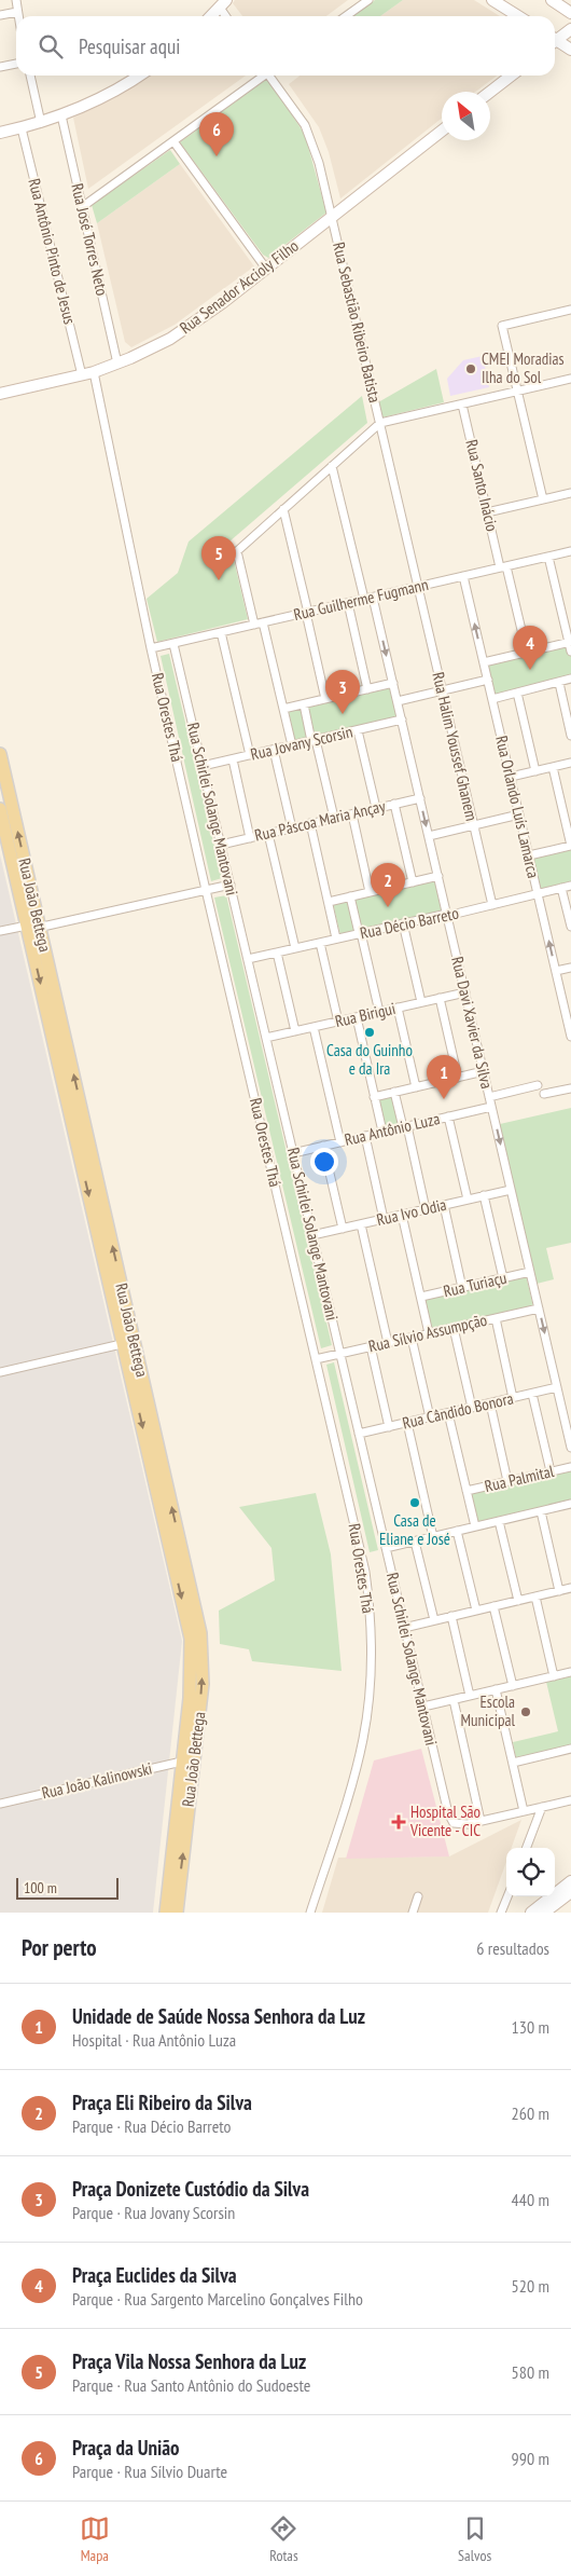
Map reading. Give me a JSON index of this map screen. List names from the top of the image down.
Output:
{
  "streets": {
    "main road": ["Rua João Bettega"],
    "street": [
      "Rua José Torres Neto",
      "Rua Antônio Pinto de Jesus",
      "Rua Senador Accioly Filho",
      "Rua Sebastião Ribeiro Batista",
      "Rua Santo Inácio",
      "Rua Guilherme Fugmann",
      "Rua Orestes Thá",
      "Rua Jovany Scorsin",
      "Rua Halim Youssef Ghanem",
      "Rua Orlando Luís Lamarca",
      "Rua Schirlei Solange Mantovani",
      "Rua Páscoa Maria Ançay",
      "Rua Décio Barreto",
      "Rua Birigui",
      "Rua Davi Xavier da Silva",
      "Rua Antônio Luza",
      "Rua Ivo Odia",
      "Rua Turiaçu",
      "Rua Sílvio Assumpção",
      "Rua Cândido Bonora",
      "Rua Palmital",
      "Rua João Kalinowski"
    ]
  },
  "crossings": [
    ["Rua José Torres Neto", "Rua Senador Accioly Filho"],
    ["Rua Antônio Pinto de Jesus", "Rua Senador Accioly Filho"],
    ["Rua Senador Accioly Filho", "Rua Sebastião Ribeiro Batista"],
    ["Rua Senador Accioly Filho", "Rua Orestes Thá"],
    ["Rua Sebastião Ribeiro Batista", "Rua Guilherme Fugmann"],
    ["Rua Sebastião Ribeiro Batista", "Rua Halim Youssef Ghanem"],
    ["Rua Santo Inácio", "Rua Guilherme Fugmann"],
    ["Rua Guilherme Fugmann", "Rua Orestes Thá"],
    ["Rua Guilherme Fugmann", "Rua Halim Youssef Ghanem"],
    ["Rua Guilherme Fugmann", "Rua Orlando Luís Lamarca"],
    ["Rua Guilherme Fugmann", "Rua Schirlei Solange Mantovani"],
    ["Rua Guilherme Fugmann", "Rua Davi Xavier da Silva"],
    ["Rua Orestes Thá", "Rua Sílvio Assumpção"],
    ["Rua Jovany Scorsin", "Rua Schirlei Solange Mantovani"],
    ["Rua Jovany Scorsin", "Rua Davi Xavier da Silva"],
    ["Rua Halim Youssef Ghanem", "Rua Décio Barreto"],
    ["Rua Orlando Luís Lamarca", "Rua Décio Barreto"],
    ["Rua Schirlei Solange Mantovani", "Rua Páscoa Maria Ançay"],
    ["Rua Schirlei Solange Mantovani", "Rua Décio Barreto"],
    ["Rua Schirlei Solange Mantovani", "Rua Birigui"],
    ["Rua Schirlei Solange Mantovani", "Rua Antônio Luza"],
    ["Rua Schirlei Solange Mantovani", "Rua Ivo Odia"],
    ["Rua Schirlei Solange Mantovani", "Rua Sílvio Assumpção"],
    ["Rua Schirlei Solange Mantovani", "Rua Cândido Bonora"],
    ["Rua Páscoa Maria Ançay", "Rua Davi Xavier da Silva"],
    ["Rua João Bettega", "Rua João Kalinowski"],
    ["Rua Décio Barreto", "Rua Davi Xavier da Silva"],
    ["Rua Birigui", "Rua Davi Xavier da Silva"],
    ["Rua Davi Xavier da Silva", "Rua Antônio Luza"],
    ["Rua Davi Xavier da Silva", "Rua Ivo Odia"],
    ["Rua Davi Xavier da Silva", "Rua Turiaçu"],
    ["Rua Davi Xavier da Silva", "Rua Sílvio Assumpção"],
    ["Rua Davi Xavier da Silva", "Rua Cândido Bonora"]
  ],
  "one_way": ["Rua Orlando Luís Lamarca"],
  "places": {
    "other": [
      "CMEI Moradias Ilha do Sol",
      "Casa do Guinho e da Ira",
      "Casa de Eliane e José",
      "Escola Municipal"
    ],
    "health": ["Hospital São Vicente - CIC"]
  },
  "scale_bar": "100 m",
  "north": "top left",
  "page": {
    "search": "Pesquisar aqui",
    "pins": [
      "6",
      "5",
      "4",
      "3",
      "2",
      "1"
    ],
    "scale": "100 m",
    "heading": ["Por perto", "6 resultados"],
    "list": [
      {
        "mark": "1",
        "name": "Unidade de Saúde Nossa Senhora da Luz",
        "note": "Hospital · Rua Antônio Luza",
        "value": "130 m"
      },
      {
        "mark": "2",
        "name": "Praça Eli Ribeiro da Silva",
        "note": "Parque · Rua Décio Barreto",
        "value": "260 m"
      },
      {
        "mark": "3",
        "name": "Praça Donizete Custódio da Silva",
        "note": "Parque · Rua Jovany Scorsin",
        "value": "440 m"
      },
      {
        "mark": "4",
        "name": "Praça Euclides da Silva",
        "note": "Parque · Rua Sargento Marcelino Gonçalves Filho",
        "value": "520 m"
      },
      {
        "mark": "5",
        "name": "Praça Vila Nossa Senhora da Luz",
        "note": "Parque · Rua Santo Antônio do Sudoeste",
        "value": "580 m"
      },
      {
        "mark": "6",
        "name": "Praça da União",
        "note": "Parque · Rua Sílvio Duarte",
        "value": "990 m"
      }
    ],
    "nav": ["Mapa", "Rotas", "Salvos"]
  }
}
